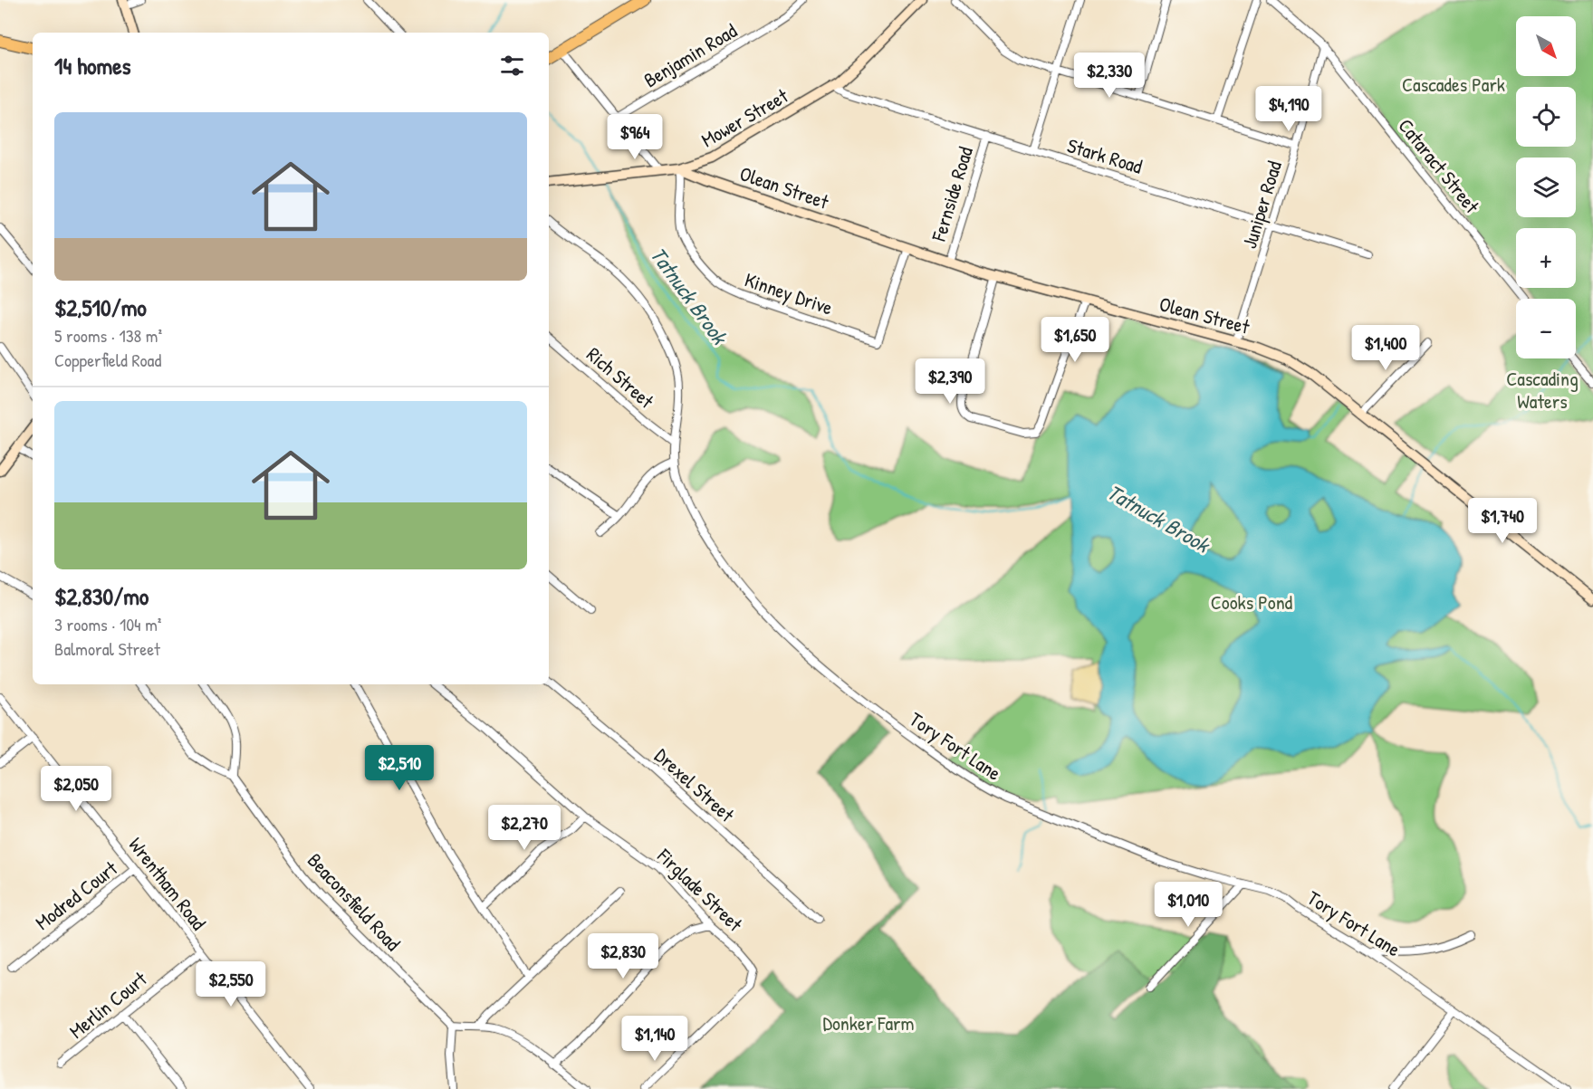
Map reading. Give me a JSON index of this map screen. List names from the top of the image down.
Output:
{
  "streets": {
    "street": [
      "Benjamin Road",
      "Mower Street",
      "Stark Road",
      "Cataract Street",
      "Olean Street",
      "Fernside Road",
      "Juniper Road",
      "Kinney Drive",
      "Rich Street",
      "Tory Fort Lane",
      "Drexel Street",
      "Wrentham Road",
      "Firglade Street",
      "Modred Court",
      "Beaconsfield Road",
      "Merlin Court"
    ]
  },
  "crossings": [
    ["Mower Street", "Stark Road"],
    ["Mower Street", "Olean Street"],
    ["Mower Street", "Kinney Drive"],
    ["Stark Road", "Fernside Road"],
    ["Stark Road", "Juniper Road"],
    ["Cataract Street", "Juniper Road"],
    ["Olean Street", "Fernside Road"],
    ["Olean Street", "Juniper Road"],
    ["Olean Street", "Kinney Drive"],
    ["Rich Street", "Tory Fort Lane"],
    ["Wrentham Road", "Modred Court"],
    ["Wrentham Road", "Merlin Court"]
  ],
  "water": ["Tatnuck Brook"],
  "parks": [
    "Cascades Park",
    "Cascading Waters",
    "Cooks Pond",
    "Donker Farm"
  ],
  "north": "bottom right",
  "page": {
    "map_buttons": ["+", "−"],
    "heading": "14 homes",
    "price": [
      "$2,330",
      "$4,190",
      "$964",
      "$1,650",
      "$1,400",
      "$2,390",
      "$1,740",
      "$2,510",
      "$2,050",
      "$2,270",
      "$1,010",
      "$2,830",
      "$2,550",
      "$1,140"
    ],
    "list": [
      {
        "name": "$2,510/mo",
        "note": "5 rooms · 138 m² · Copperfield Road"
      },
      {
        "name": "$2,830/mo",
        "note": "3 rooms · 104 m² · Balmoral Street"
      }
    ]
  }
}
